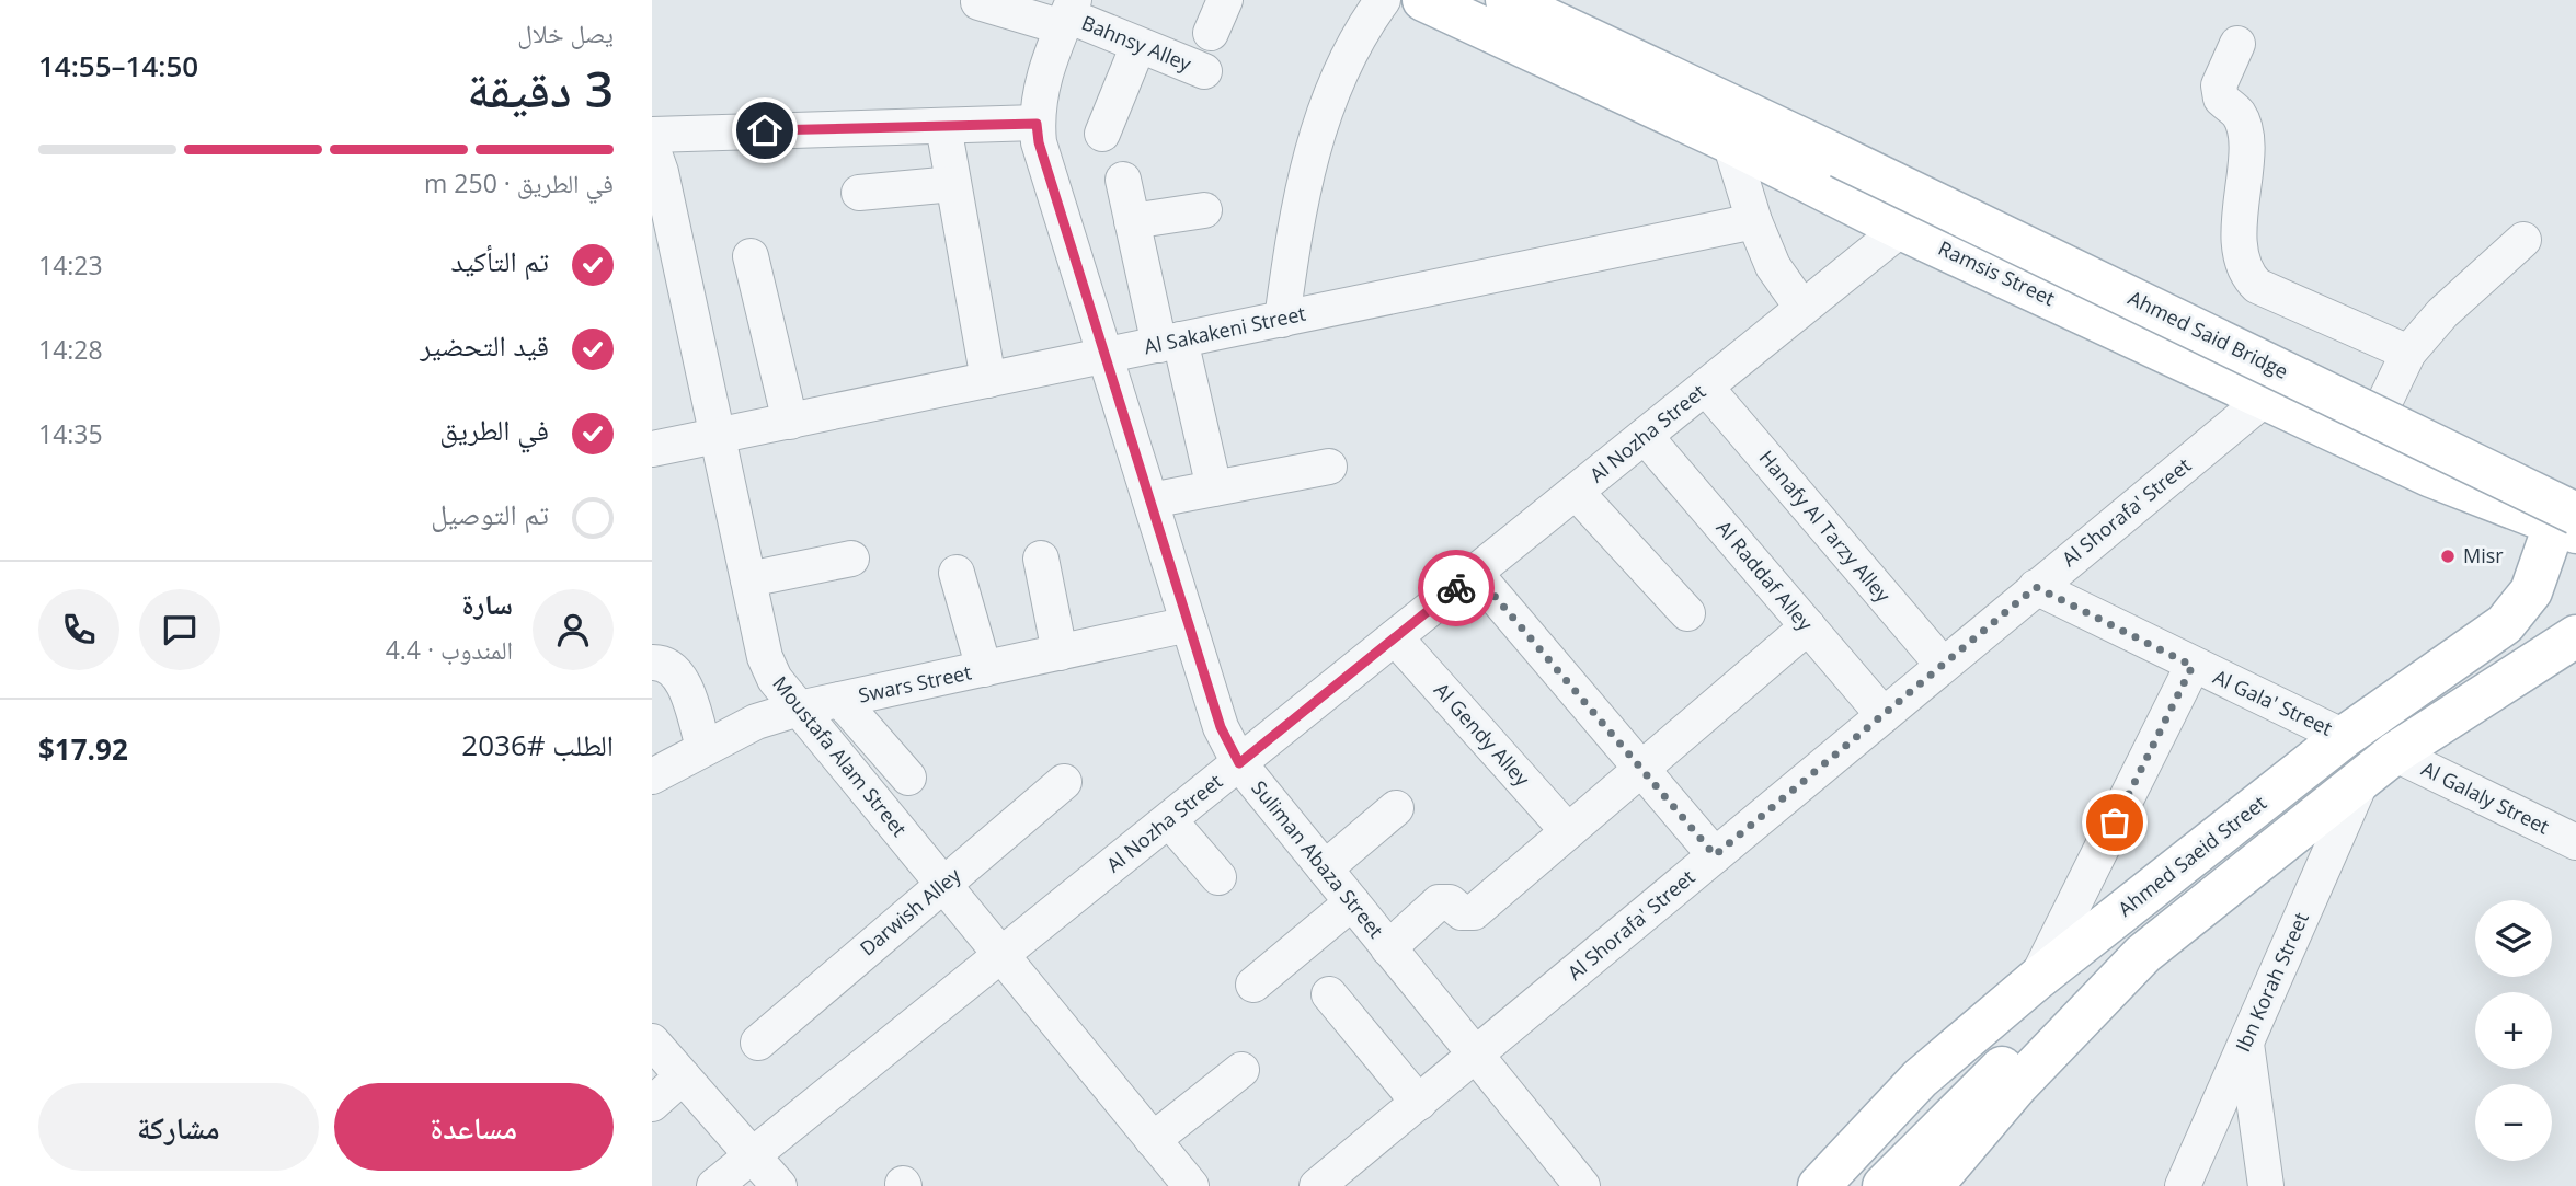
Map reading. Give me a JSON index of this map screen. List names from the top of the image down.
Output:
{
  "streets": {
    "main road": ["Ramsis Street", "Ahmed Said Bridge", "Ahmed Saeid Street"],
    "street": [
      "Bahnsy Alley",
      "Al Sakakeni Street",
      "Al Nozha Street",
      "Al Shorafa' Street",
      "Hanafy Al Tarzy Alley",
      "Al Raddaf Alley",
      "Swars Street",
      "Al Gala' Street",
      "Al Gendy Alley",
      "Moustafa Alam Street",
      "Al Galaly Street",
      "Suliman Abaza Street",
      "Darwish Alley",
      "Ibn Korah Street"
    ]
  },
  "crossings": [
    ["Bahnsy Alley", "Suliman Abaza Street"],
    ["Ramsis Street", "Ahmed Said Bridge"],
    ["Ramsis Street", "Al Nozha Street"],
    ["Ramsis Street", "Al Shorafa' Street"],
    ["Ramsis Street", "Ahmed Saeid Street"],
    ["Al Sakakeni Street", "Moustafa Alam Street"],
    ["Al Sakakeni Street", "Suliman Abaza Street"],
    ["Ahmed Said Bridge", "Ahmed Saeid Street"],
    ["Al Nozha Street", "Hanafy Al Tarzy Alley"],
    ["Al Nozha Street", "Al Raddaf Alley"],
    ["Al Nozha Street", "Al Gendy Alley"],
    ["Al Nozha Street", "Moustafa Alam Street"],
    ["Al Nozha Street", "Suliman Abaza Street"],
    ["Al Shorafa' Street", "Hanafy Al Tarzy Alley"],
    ["Al Shorafa' Street", "Al Raddaf Alley"],
    ["Al Shorafa' Street", "Al Gala' Street"],
    ["Al Shorafa' Street", "Suliman Abaza Street"],
    ["Swars Street", "Moustafa Alam Street"],
    ["Swars Street", "Suliman Abaza Street"],
    ["Al Gala' Street", "Ahmed Saeid Street"],
    ["Moustafa Alam Street", "Darwish Alley"],
    ["Al Galaly Street", "Ibn Korah Street"]
  ],
  "places": ["Misr"],
  "page": {
    "heading": ["3 دقيقة", "يصل خلال", "14:50–14:55"],
    "panel": [
      "سارة",
      "المندوب · 4.4",
      "الطلب #2036",
      "$17.92"
    ],
    "bar": "في الطريق · 250 m",
    "list": [
      ["تم التأكيد", "14:23"],
      ["قيد التحضير", "14:28"],
      ["في الطريق", "14:35"],
      "تم التوصيل"
    ],
    "map_buttons": ["+", "−"],
    "buttons": ["مساعدة", "مشاركة"]
  }
}
